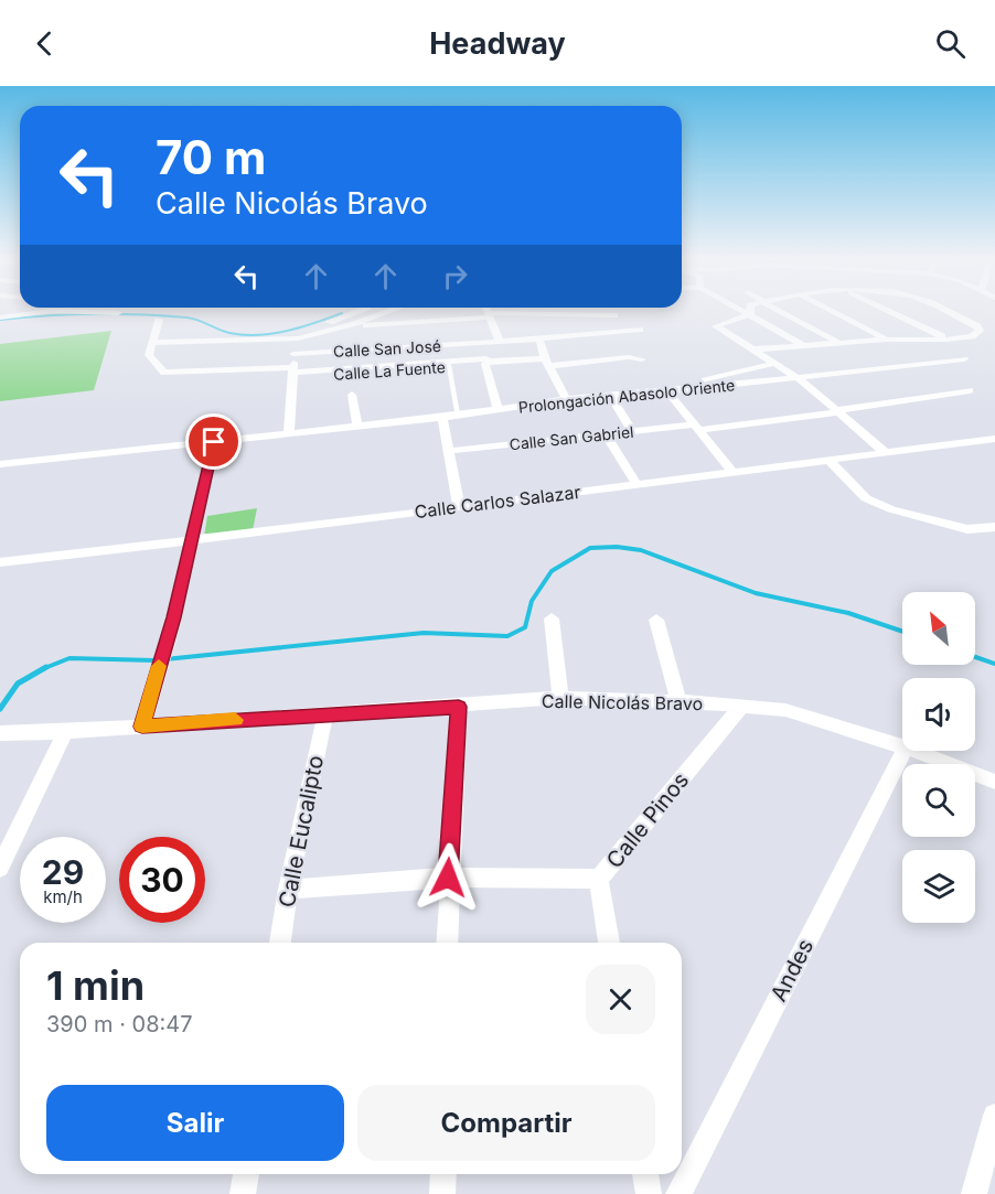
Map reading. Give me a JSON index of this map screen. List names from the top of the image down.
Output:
{
  "streets": {
    "street": [
      "Calle San José",
      "Calle La Fuente",
      "Prolongación Abasolo Oriente",
      "Calle San Gabriel",
      "Calle Carlos Salazar",
      "Calle Nicolás Bravo",
      "Calle Pinos",
      "Calle Eucalipto",
      "Andes"
    ]
  },
  "crossings": [
    ["Calle Nicolás Bravo", "Calle Pinos"],
    ["Calle Nicolás Bravo", "Calle Eucalipto"]
  ],
  "north": "top left",
  "page": {
    "header": "Headway",
    "turn": ["70 m", "Calle Nicolás Bravo"],
    "speed": "29 km/h",
    "limit": "30",
    "heading": ["1 min", "390 m · 08:47"],
    "buttons": ["Salir", "Compartir"]
  }
}
